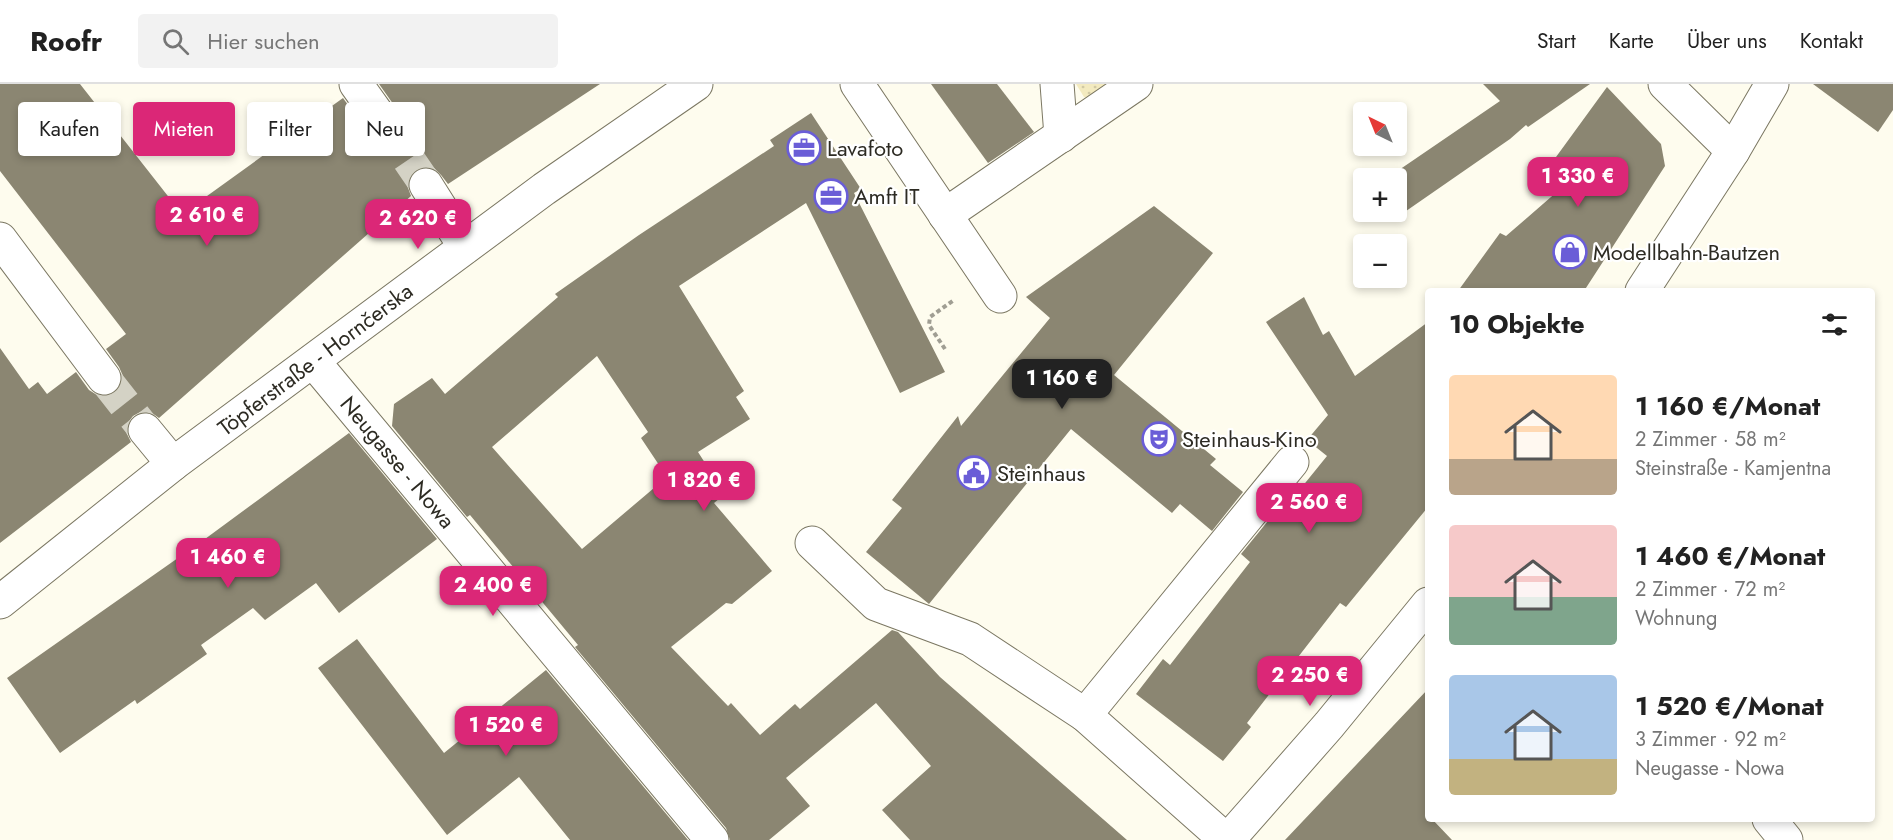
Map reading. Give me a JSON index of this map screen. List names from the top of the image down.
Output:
{
  "streets": {
    "street": ["Töpferstraße - Hornčerska", "Neugasse - Nowa"]
  },
  "crossings": [
    ["Töpferstraße - Hornčerska", "Neugasse - Nowa"]
  ],
  "places": {
    "office": ["Lavafoto", "Amft IT"],
    "shop": ["Modellbahn-Bautzen"],
    "theatre": ["Steinhaus-Kino"],
    "public building": ["Steinhaus"]
  },
  "north": "top left",
  "page": {
    "header": "Roofr",
    "search": "Hier suchen",
    "nav": [
      "Start",
      "Karte",
      "Über uns",
      "Kontakt"
    ],
    "map_buttons": ["+", "−"],
    "chip": [
      "Kaufen",
      "Mieten",
      "Filter",
      "Neu"
    ],
    "price": [
      "1 330 €",
      "2 610 €",
      "2 620 €",
      "1 160 €",
      "1 820 €",
      "2 560 €",
      "1 460 €",
      "2 400 €",
      "2 250 €",
      "1 520 €"
    ],
    "heading": "10 Objekte",
    "list": [
      {
        "name": "1 160 €/Monat",
        "note": "2 Zimmer · 58 m² · Steinstraße - Kamjentna"
      },
      {
        "name": "1 460 €/Monat",
        "note": "2 Zimmer · 72 m² · Wohnung"
      },
      {
        "name": "1 520 €/Monat",
        "note": "3 Zimmer · 92 m² · Neugasse - Nowa"
      }
    ]
  }
}
